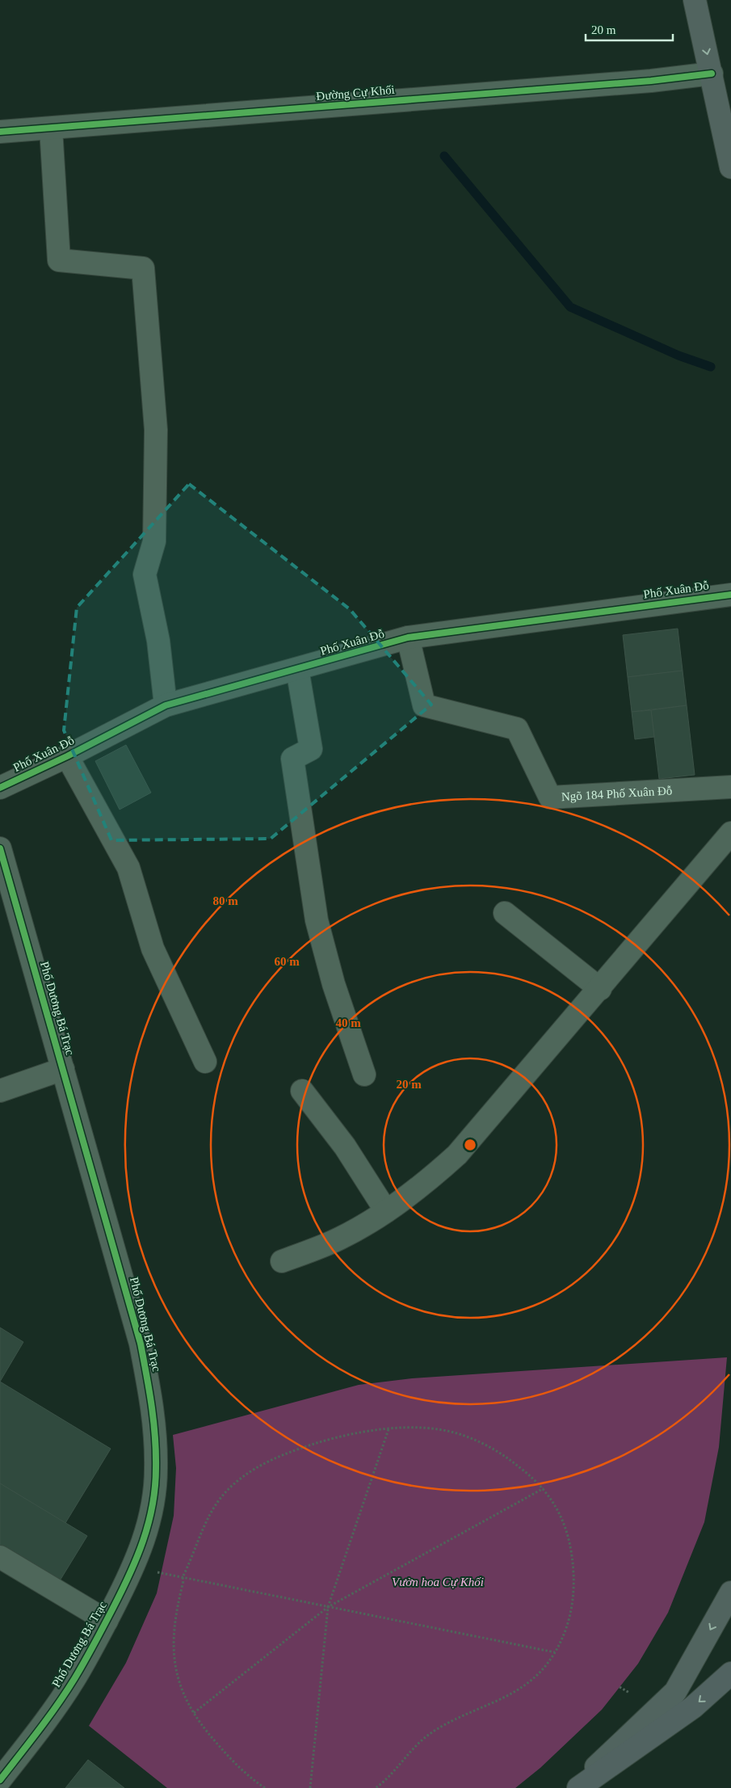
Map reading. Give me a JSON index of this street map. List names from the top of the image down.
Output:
{
  "streets": {
    "street": [
      "Đường Cự Khối",
      "Phố Xuân Đỗ",
      "Ngõ 184 Phố Xuân Đỗ",
      "Phố Dương Bá Trạc"
    ]
  },
  "crossings": [
    ["Phố Xuân Đỗ", "Ngõ 184 Phố Xuân Đỗ"]
  ],
  "parks": ["Vườn hoa Cự Khối"],
  "scale_bar": "20 m",
  "rings": [
    "80 m",
    "60 m",
    "40 m",
    "20 m"
  ]
}
